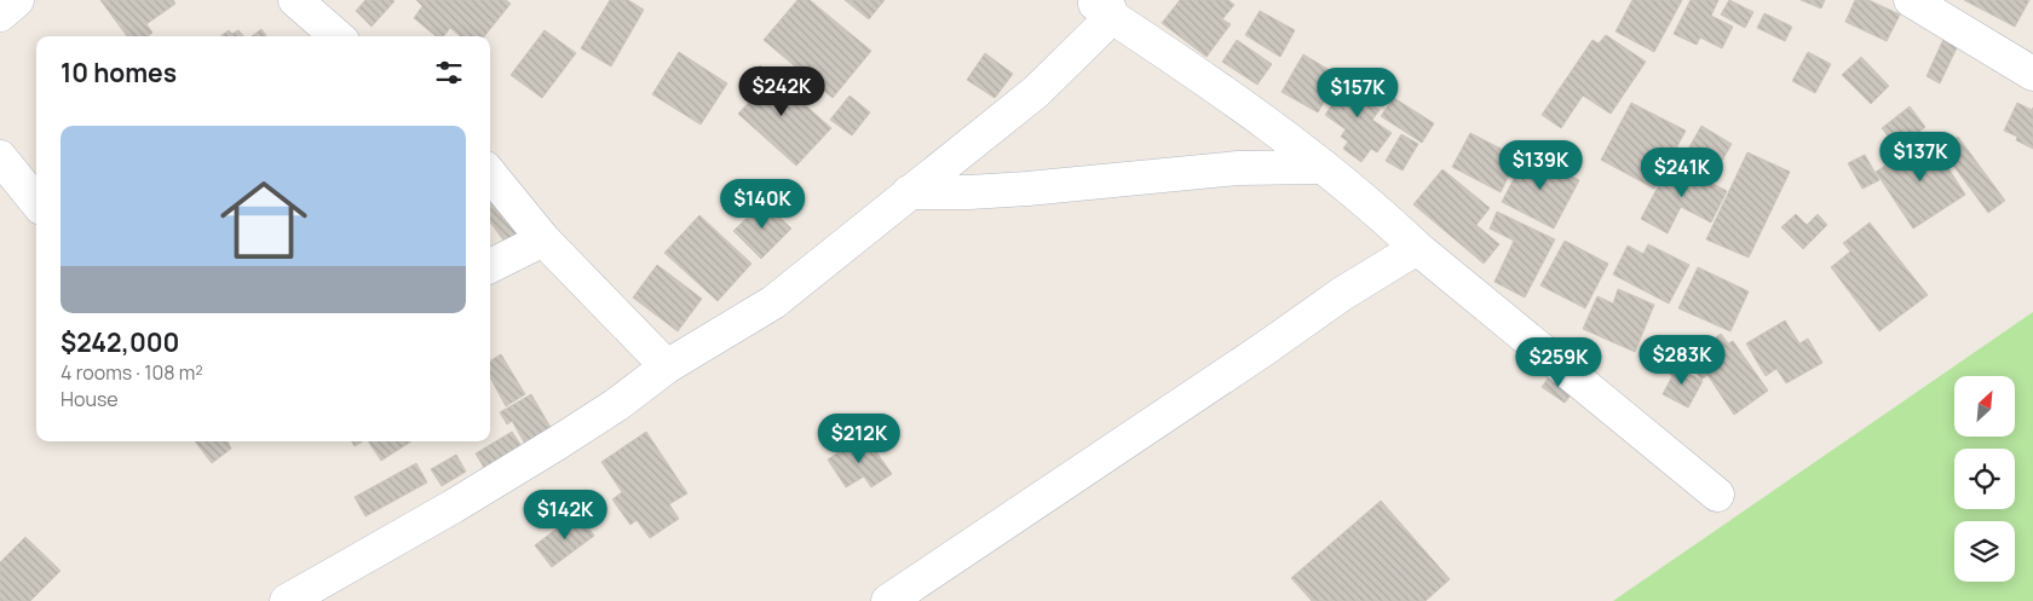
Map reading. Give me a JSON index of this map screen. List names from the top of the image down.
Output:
{
  "north": "top right",
  "page": {
    "heading": "10 homes",
    "price": [
      "$242K",
      "$157K",
      "$137K",
      "$139K",
      "$241K",
      "$140K",
      "$283K",
      "$259K",
      "$212K",
      "$142K"
    ],
    "list": [
      {
        "name": "$242,000",
        "note": "4 rooms · 108 m² · House"
      }
    ]
  }
}
